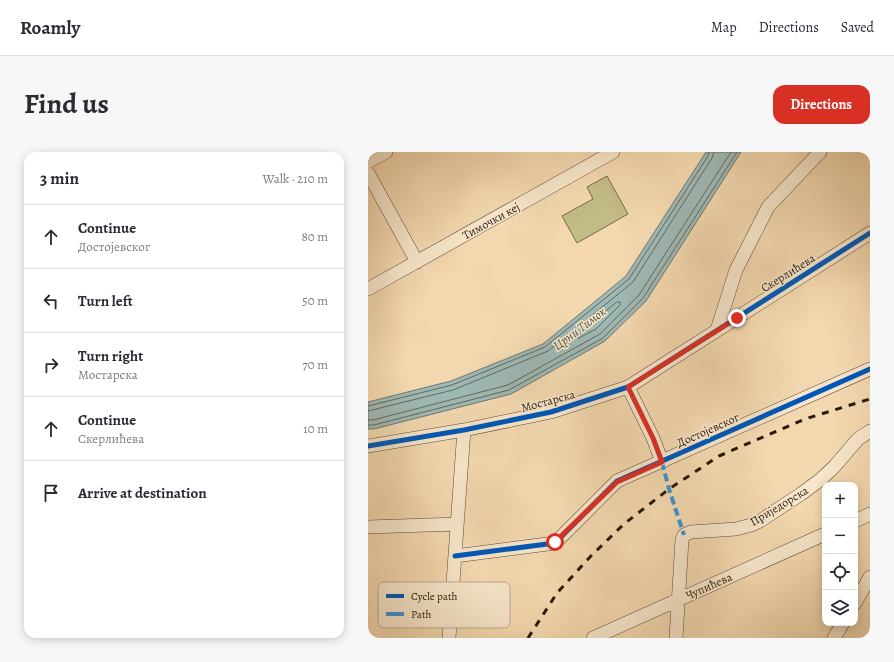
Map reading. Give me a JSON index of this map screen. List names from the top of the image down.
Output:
{
  "streets": {
    "street": [
      "Тимочки кеј",
      "Скерлићева",
      "Мостарска",
      "Достојевског",
      "Приједорска",
      "Чупићева"
    ]
  },
  "crossings": [
    ["Скерлићева", "Мостарска"],
    ["Приједорска", "Чупићева"]
  ],
  "water": ["Црни Тимок"],
  "legend": ["Cycle path", "Path"],
  "page": {
    "header": "Roamly",
    "nav": ["Map", "Directions", "Saved"],
    "title": "Find us",
    "buttons": "Directions",
    "heading": ["3 min", "Walk · 210 m"],
    "list": [
      ["Continue", "Достојевског", "80 m"],
      ["Turn left", "50 m"],
      ["Turn right", "Мостарска", "70 m"],
      ["Continue", "Скерлићева", "10 m"],
      "Arrive at destination"
    ],
    "map_buttons": ["+", "−"]
  }
}
